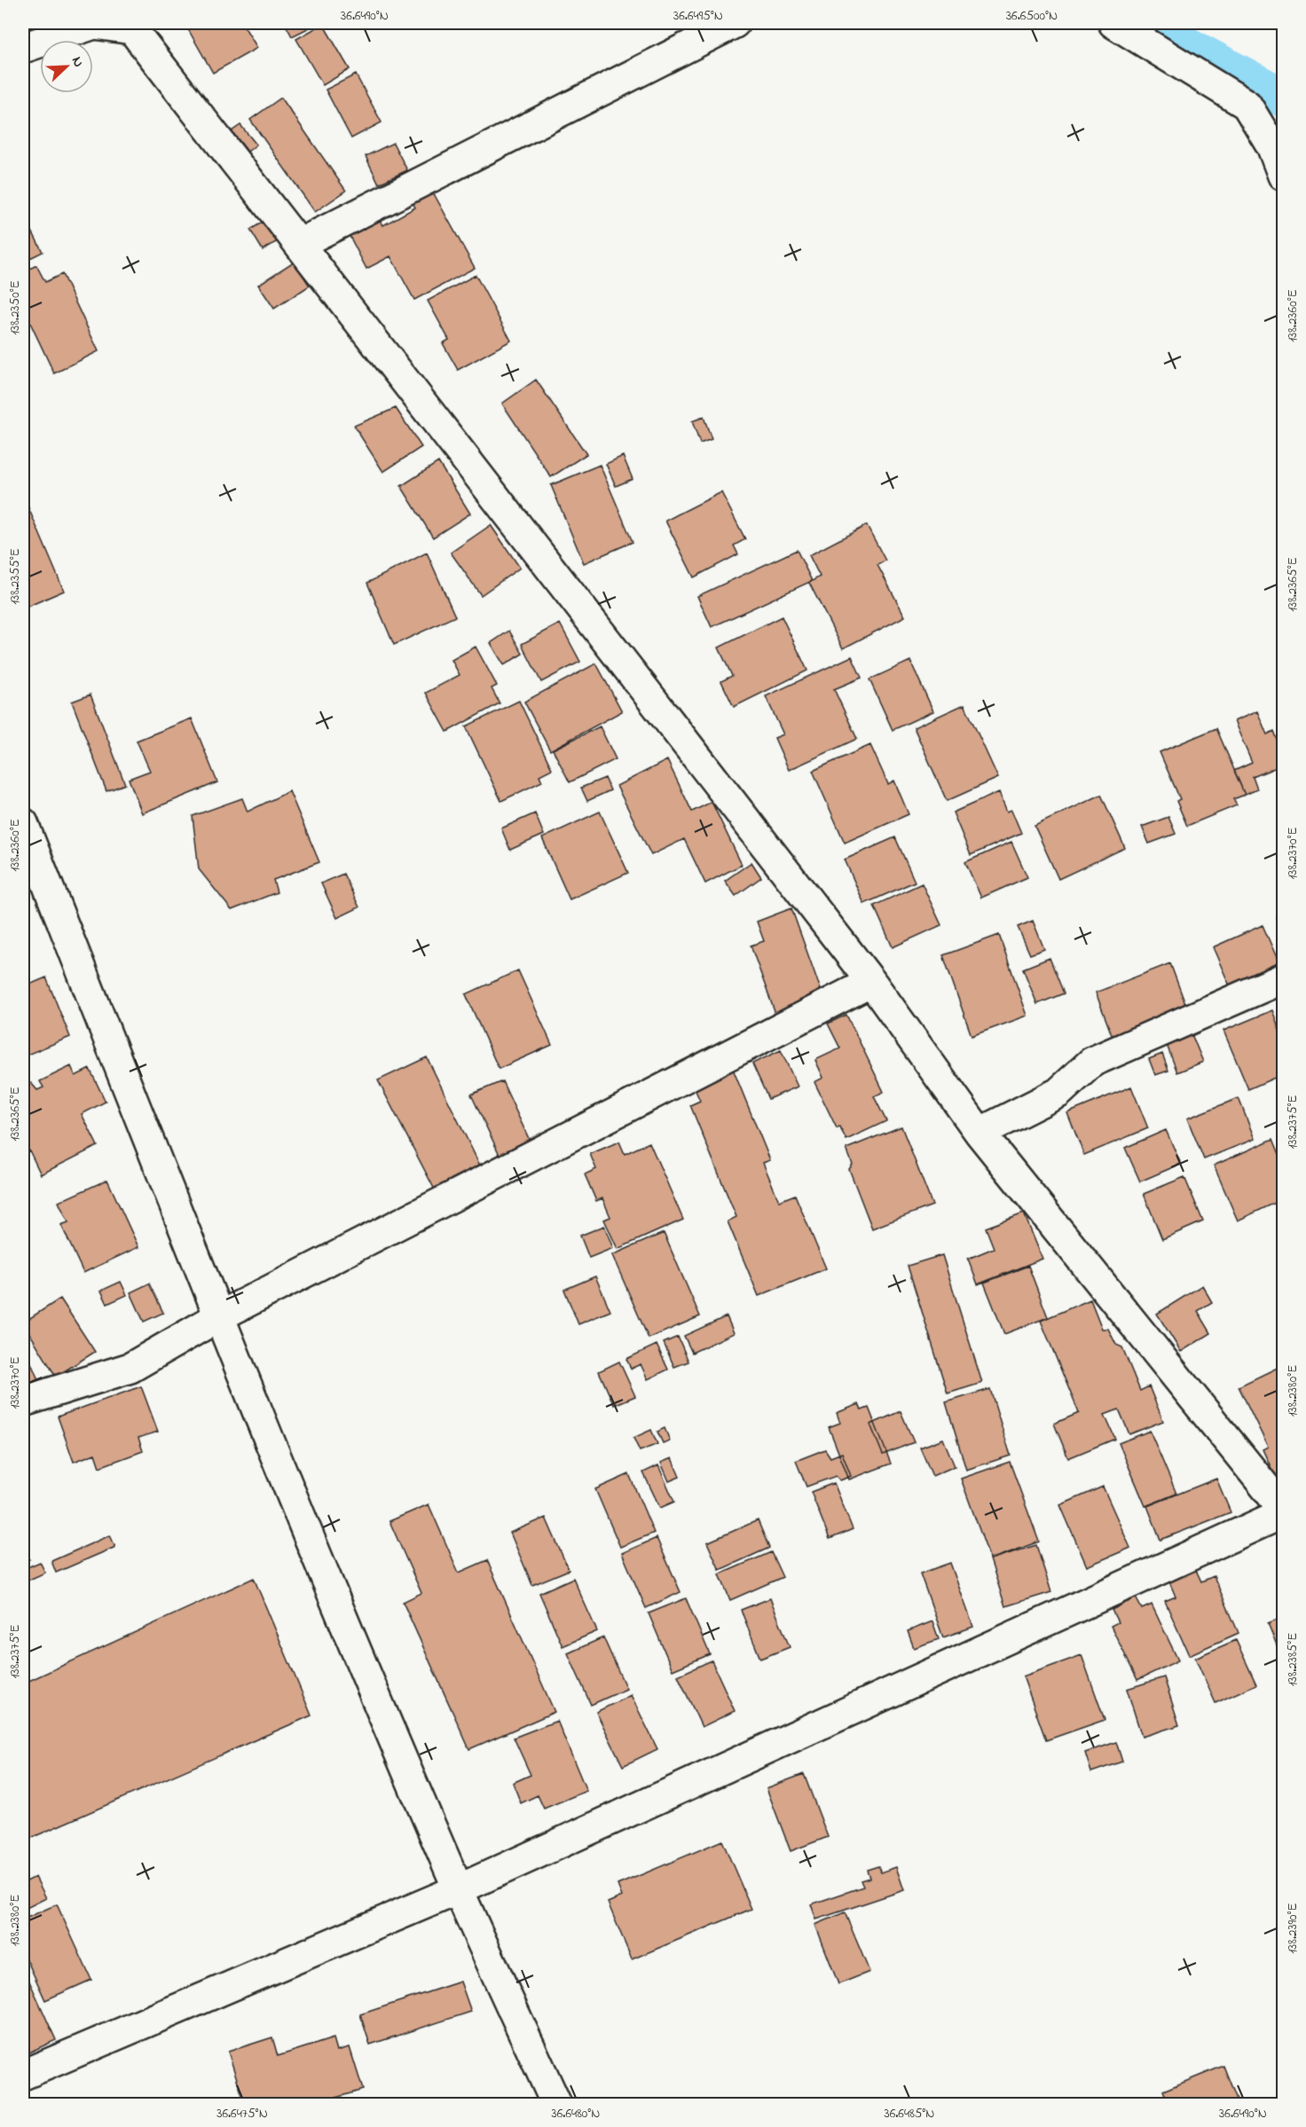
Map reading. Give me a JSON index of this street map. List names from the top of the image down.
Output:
{
  "north": "top right",
  "coordinates": [
    "36.6490°N",
    "36.6495°N",
    "36.6500°N",
    "138.2350°E",
    "138.2360°E",
    "138.2355°E",
    "138.2365°E",
    "138.2370°E",
    "138.2375°E",
    "138.2380°E",
    "138.2385°E",
    "138.2390°E",
    "36.6475°N",
    "36.6480°N",
    "36.6485°N"
  ]
}
